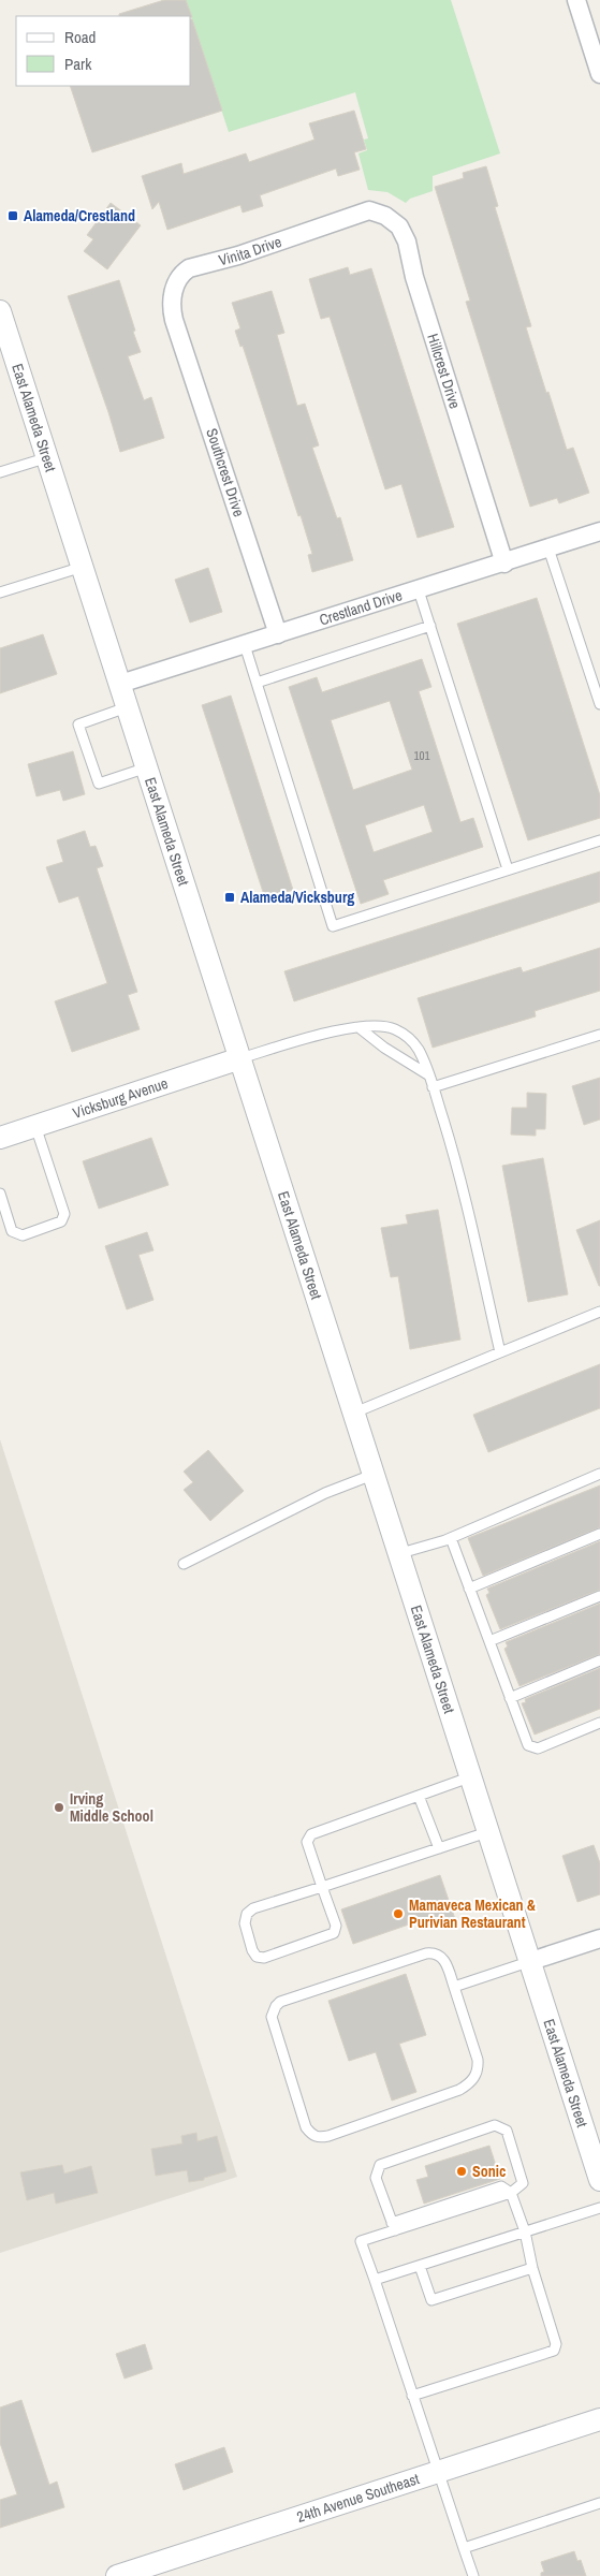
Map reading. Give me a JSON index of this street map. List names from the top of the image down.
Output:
{
  "streets": {
    "street": [
      "Vinita Drive",
      "Hillcrest Drive",
      "East Alameda Street",
      "Southcrest Drive",
      "Crestland Drive",
      "Vicksburg Avenue",
      "24th Avenue Southeast"
    ]
  },
  "crossings": [
    ["Vinita Drive", "Hillcrest Drive"],
    ["Vinita Drive", "Southcrest Drive"],
    ["Hillcrest Drive", "Crestland Drive"],
    ["East Alameda Street", "Crestland Drive"],
    ["East Alameda Street", "Vicksburg Avenue"],
    ["Southcrest Drive", "Crestland Drive"]
  ],
  "places": {
    "transit": ["Alameda/Crestland", "Alameda/Vicksburg"],
    "other": ["Irving Middle School", "Mamaveca Mexican & Purivian Restaurant", "Sonic"]
  },
  "house_numbers": ["101"],
  "legend": ["Road", "Park"]
}
